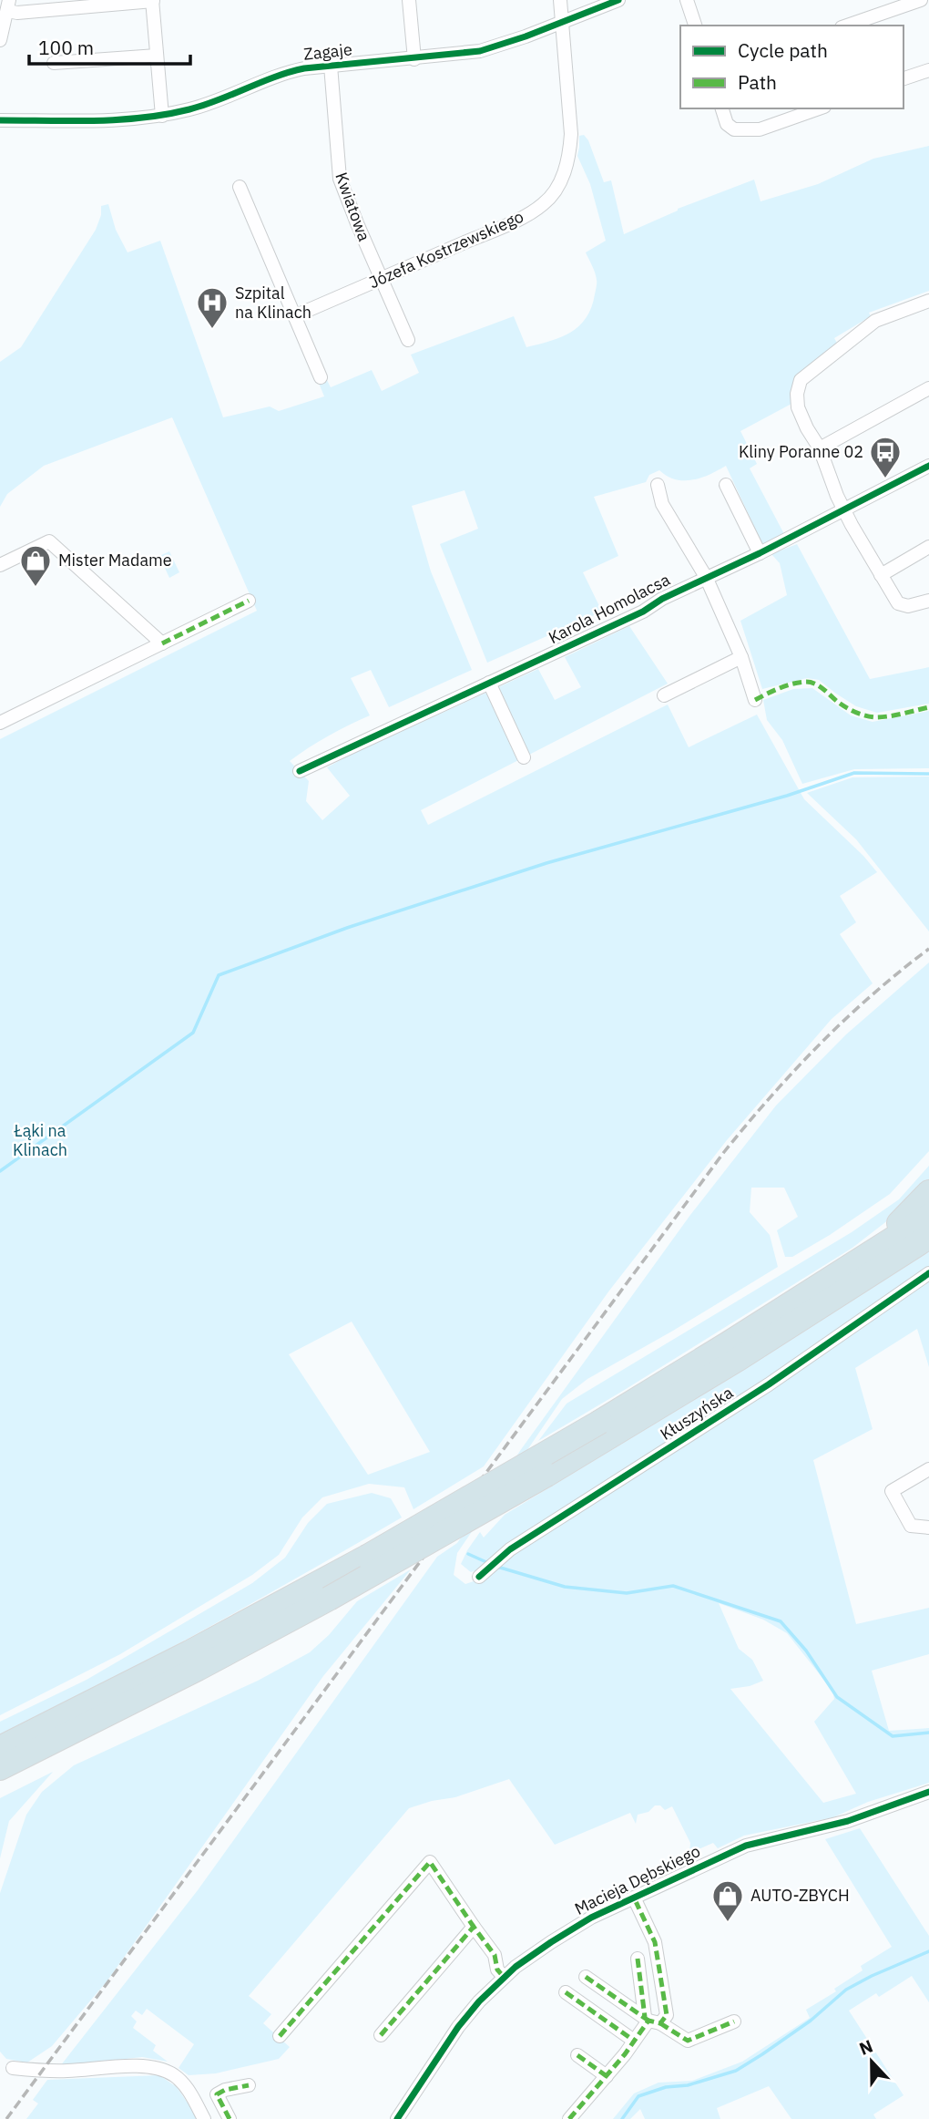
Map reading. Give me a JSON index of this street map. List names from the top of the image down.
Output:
{
  "streets": {
    "street": [
      "Zagaje",
      "Kwiatowa",
      "Józefa Kostrzewskiego",
      "Karola Homolacsa",
      "Kłuszyńska",
      "Macieja Dębskiego"
    ]
  },
  "crossings": [
    ["Zagaje", "Kwiatowa"],
    ["Zagaje", "Józefa Kostrzewskiego"],
    ["Kwiatowa", "Józefa Kostrzewskiego"]
  ],
  "parks": ["Łąki na Klinach"],
  "places": {
    "hospital": ["Szpital na Klinach"],
    "bus stop": ["Kliny Poranne 02"],
    "shop": ["Mister Madame", "AUTO-ZBYCH"]
  },
  "legend": ["Cycle path", "Path"],
  "scale_bar": "100 m",
  "north": "top"
}
